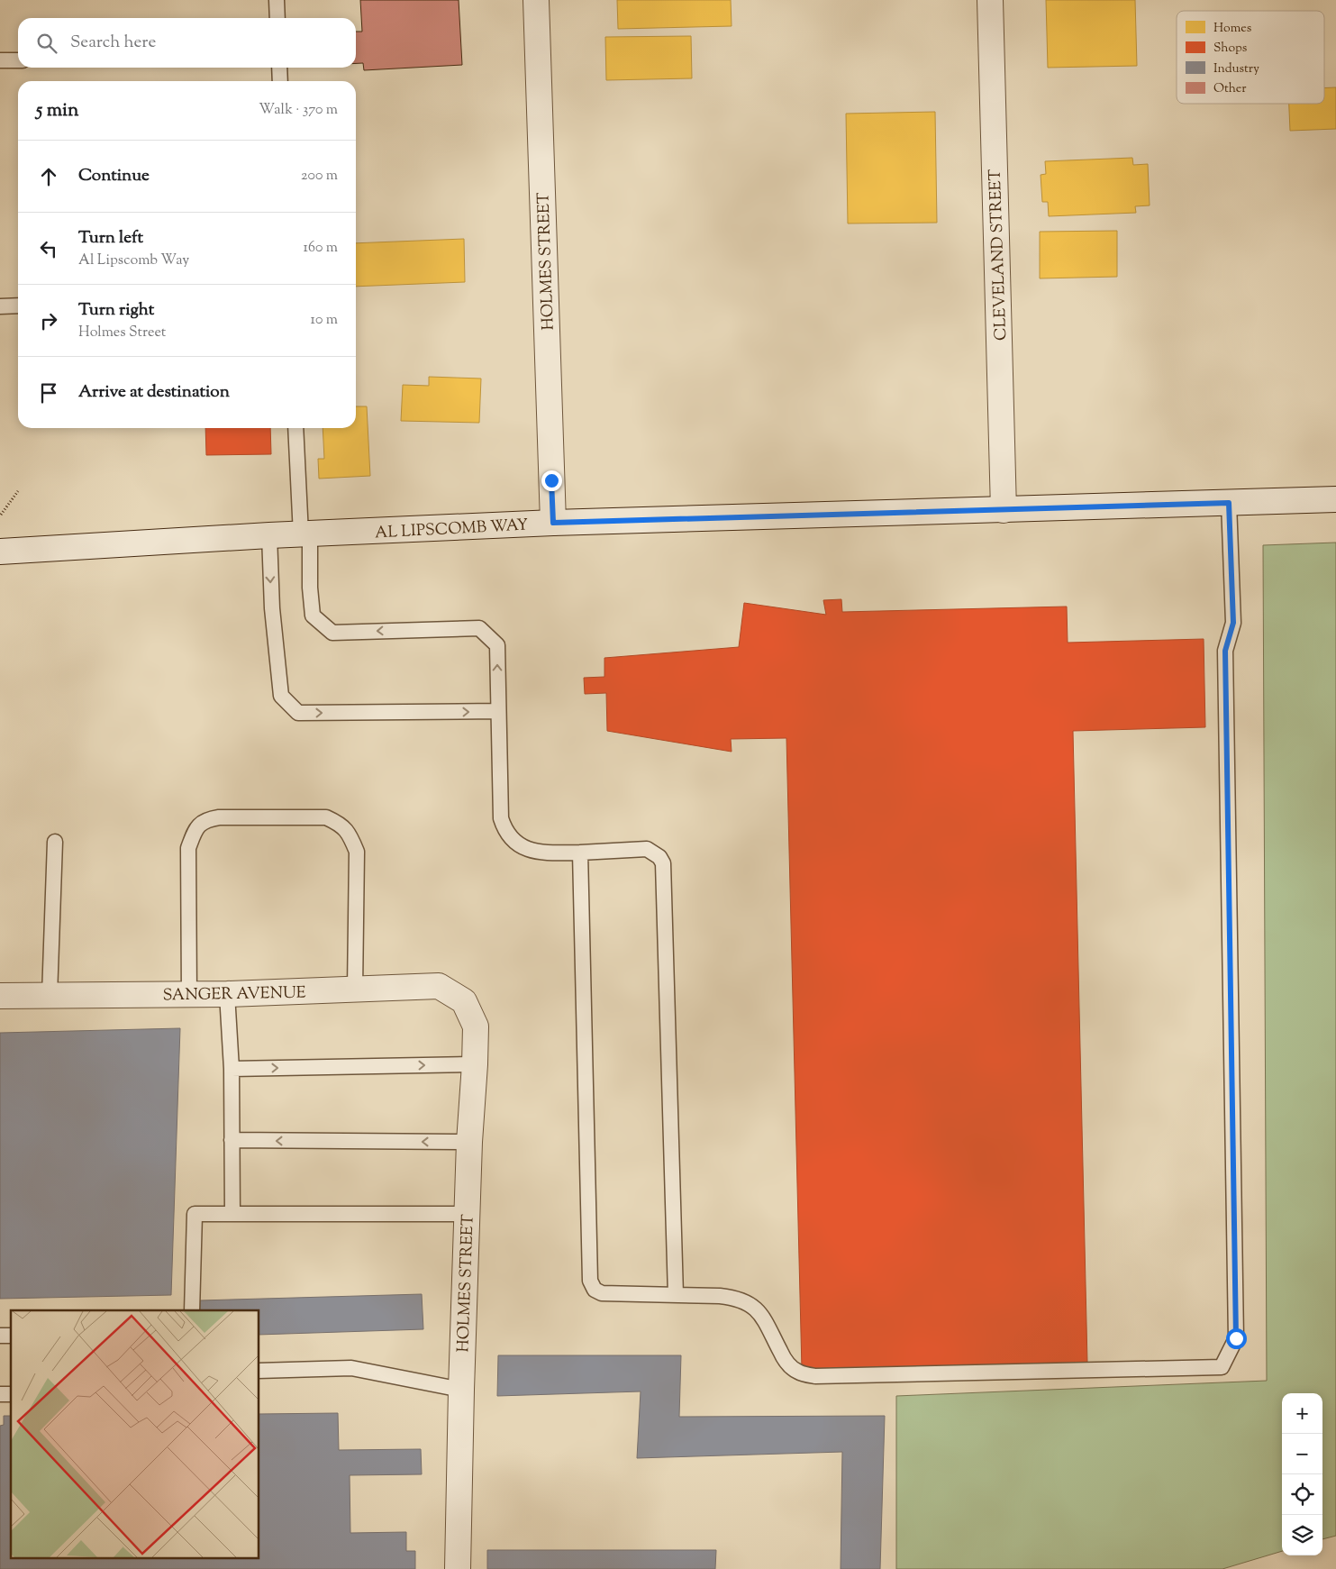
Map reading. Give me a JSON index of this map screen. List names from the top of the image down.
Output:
{
  "streets": {
    "street": [
      "CLEVELAND STREET",
      "HOLMES STREET",
      "AL LIPSCOMB WAY",
      "SANGER AVENUE"
    ]
  },
  "crossings": [
    ["CLEVELAND STREET", "AL LIPSCOMB WAY"],
    ["HOLMES STREET", "AL LIPSCOMB WAY"],
    ["HOLMES STREET", "SANGER AVENUE"]
  ],
  "legend": [
    "Homes",
    "Shops",
    "Industry",
    "Other"
  ],
  "page": {
    "search": "Search here",
    "heading": ["5 min", "Walk · 370 m"],
    "list": [
      ["Continue", "200 m"],
      ["Turn left", "Al Lipscomb Way", "160 m"],
      ["Turn right", "Holmes Street", "10 m"],
      "Arrive at destination"
    ],
    "map_buttons": ["+", "−"]
  }
}
